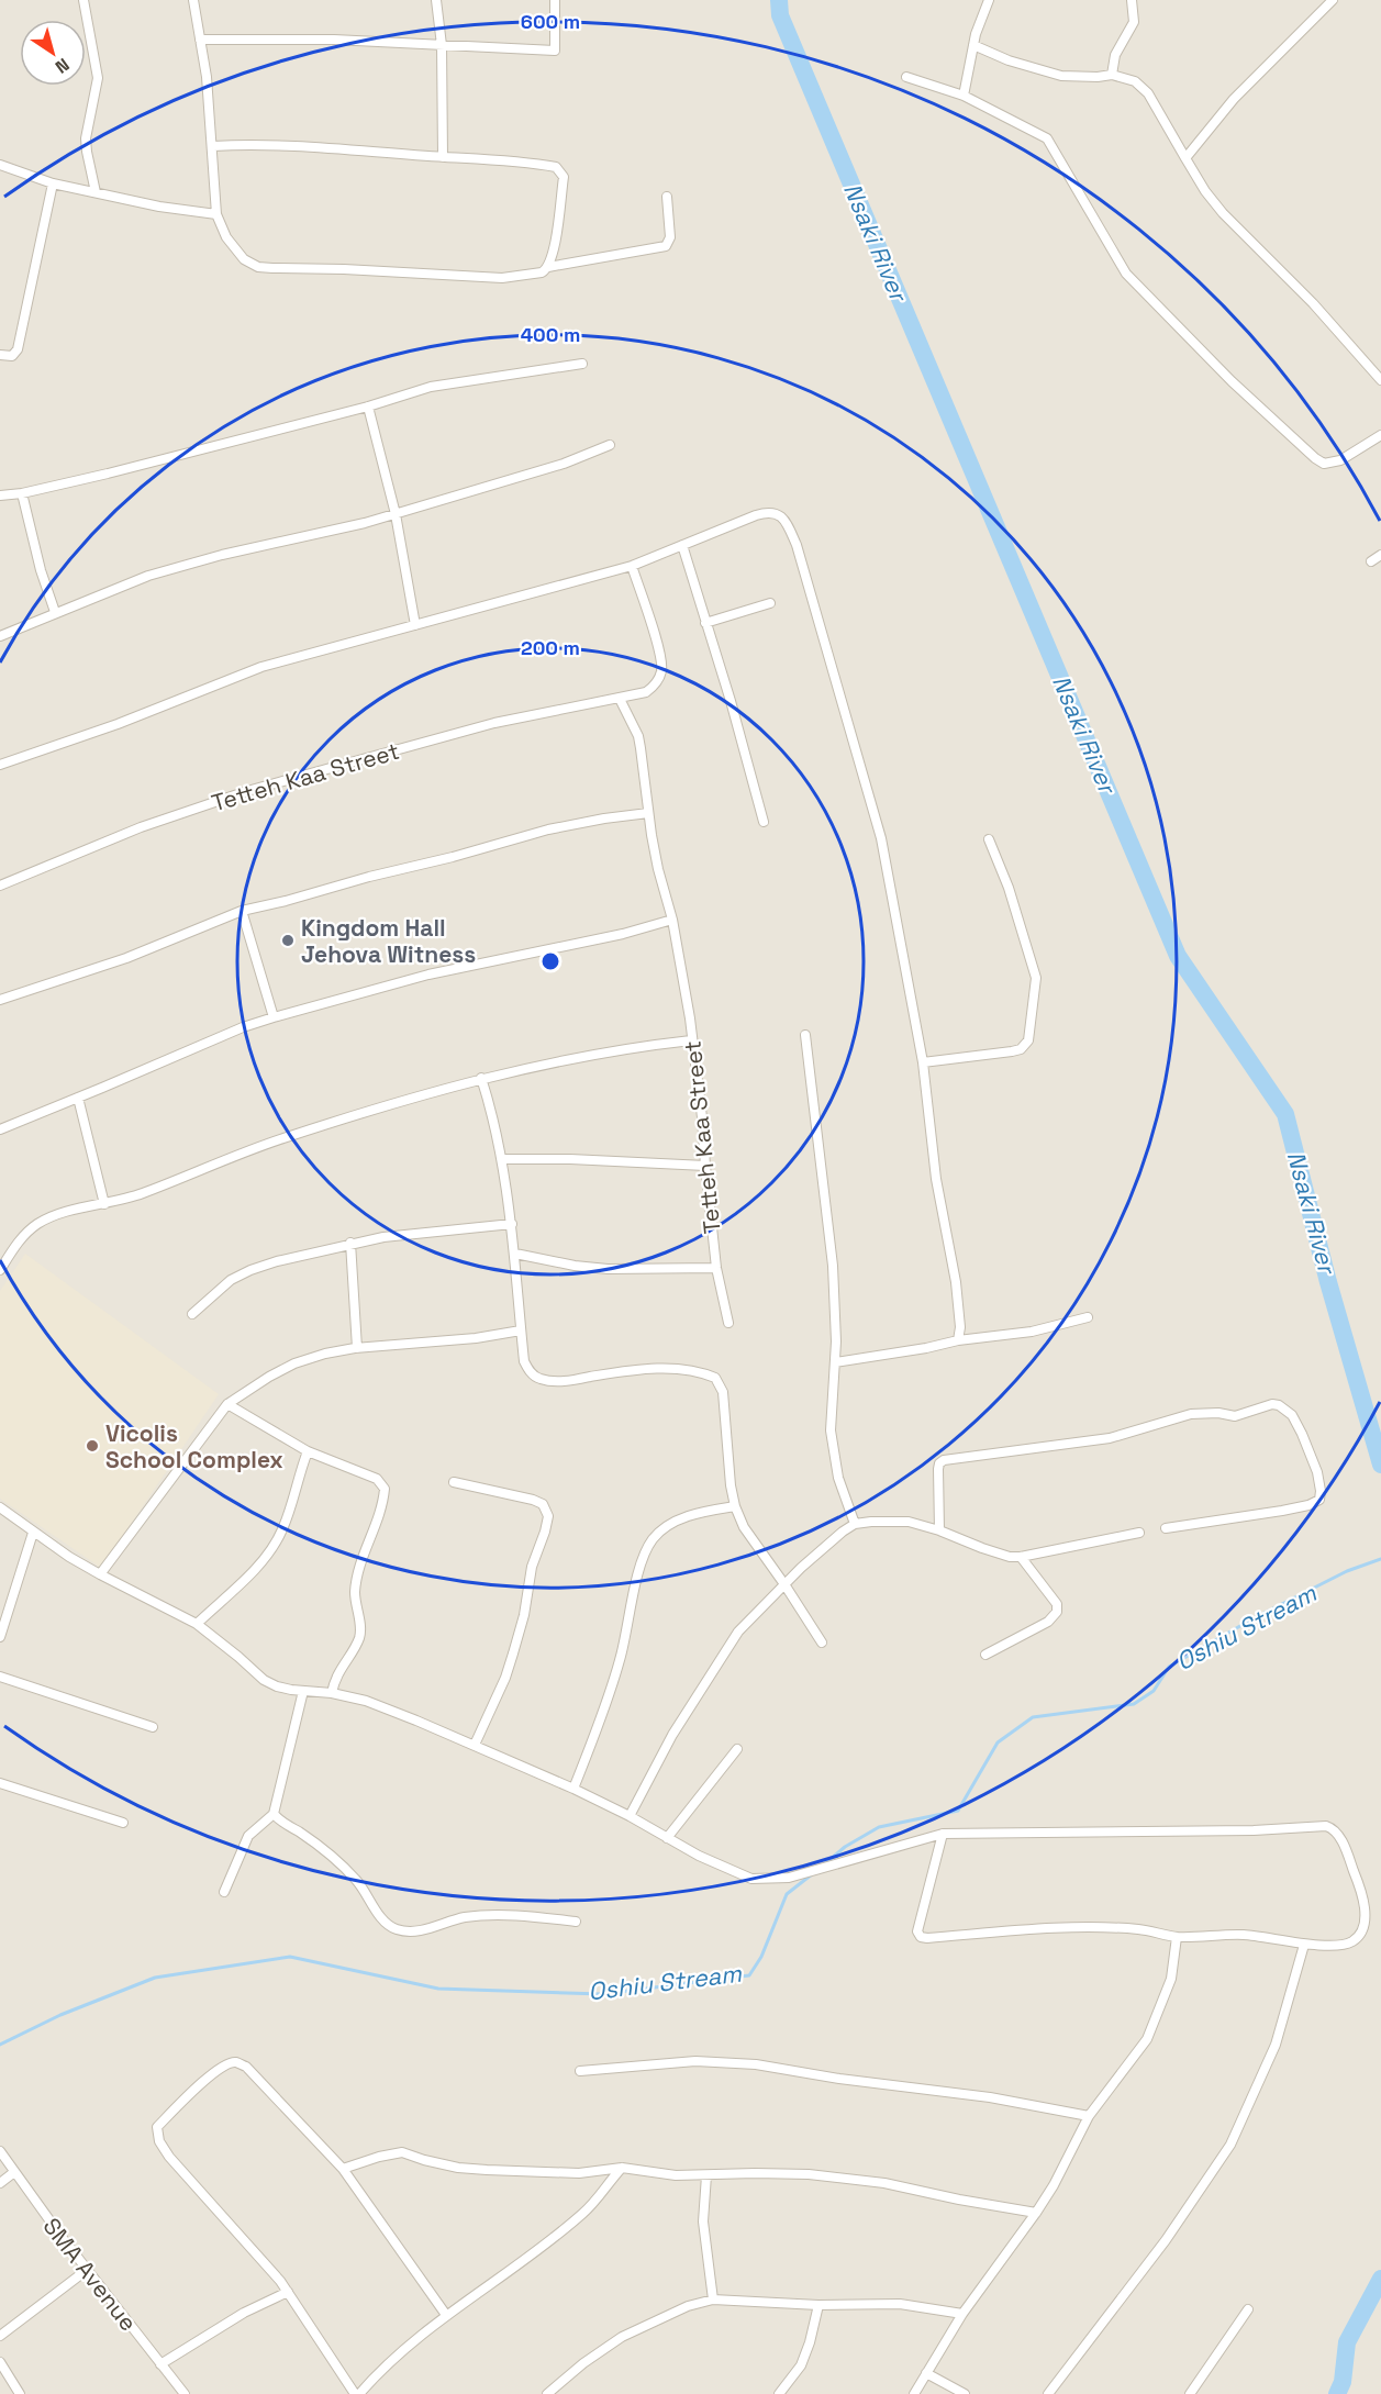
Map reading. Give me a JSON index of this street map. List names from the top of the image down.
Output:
{
  "streets": {
    "street": ["Tetteh Kaa Street", "SMA Avenue"]
  },
  "water": ["Nsaki River", "Oshiu Stream"],
  "places": ["Kingdom Hall Jehova Witness", "Vicolis School Complex"],
  "north": "bottom right",
  "rings": ["600 m", "400 m", "200 m"]
}
